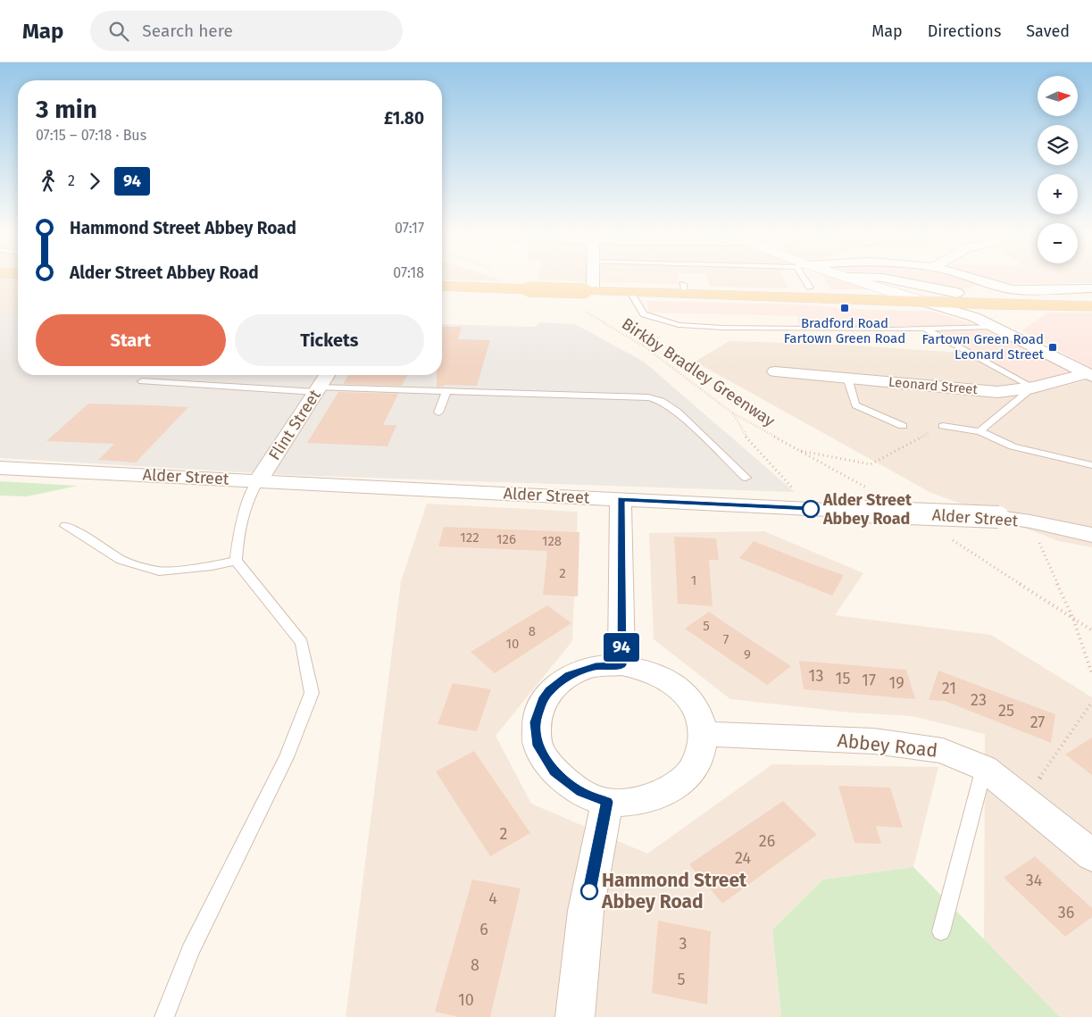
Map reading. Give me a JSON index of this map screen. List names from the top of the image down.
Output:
{
  "streets": {
    "street": [
      "Leonard Street",
      "Flint Street",
      "Alder Street",
      "Abbey Road"
    ],
    "path": ["Birkby Bradley Greenway"]
  },
  "crossings": [
    ["Flint Street", "Alder Street"]
  ],
  "places": {
    "transit": ["Bradford Road Fartown Green Road", "Fartown Green Road Leonard Street"],
    "other": ["Alder Street Abbey Road", "Hammond Street Abbey Road"]
  },
  "lines": ["bus line 94"],
  "house_numbers": [
    "122",
    "126",
    "128",
    "2",
    "1",
    "5",
    "8",
    "7",
    "10",
    "9",
    "13",
    "15",
    "17",
    "19",
    "21",
    "23",
    "25",
    "27",
    "2",
    "26",
    "24",
    "34",
    "4",
    "36",
    "6",
    "3",
    "8",
    "5",
    "10"
  ],
  "north": "right",
  "page": {
    "header": "Map",
    "search": "Search here",
    "nav": ["Map", "Directions", "Saved"],
    "on_map": "94",
    "map_buttons": ["+", "−"],
    "heading": ["3 min", "07:15 – 07:18 · Bus", "£1.80"],
    "legs": ["2", "94"],
    "list": [
      {
        "name": "Hammond Street Abbey Road",
        "value": "07:17"
      },
      {
        "name": "Alder Street Abbey Road",
        "value": "07:18"
      }
    ],
    "buttons": ["Start", "Tickets"]
  }
}
